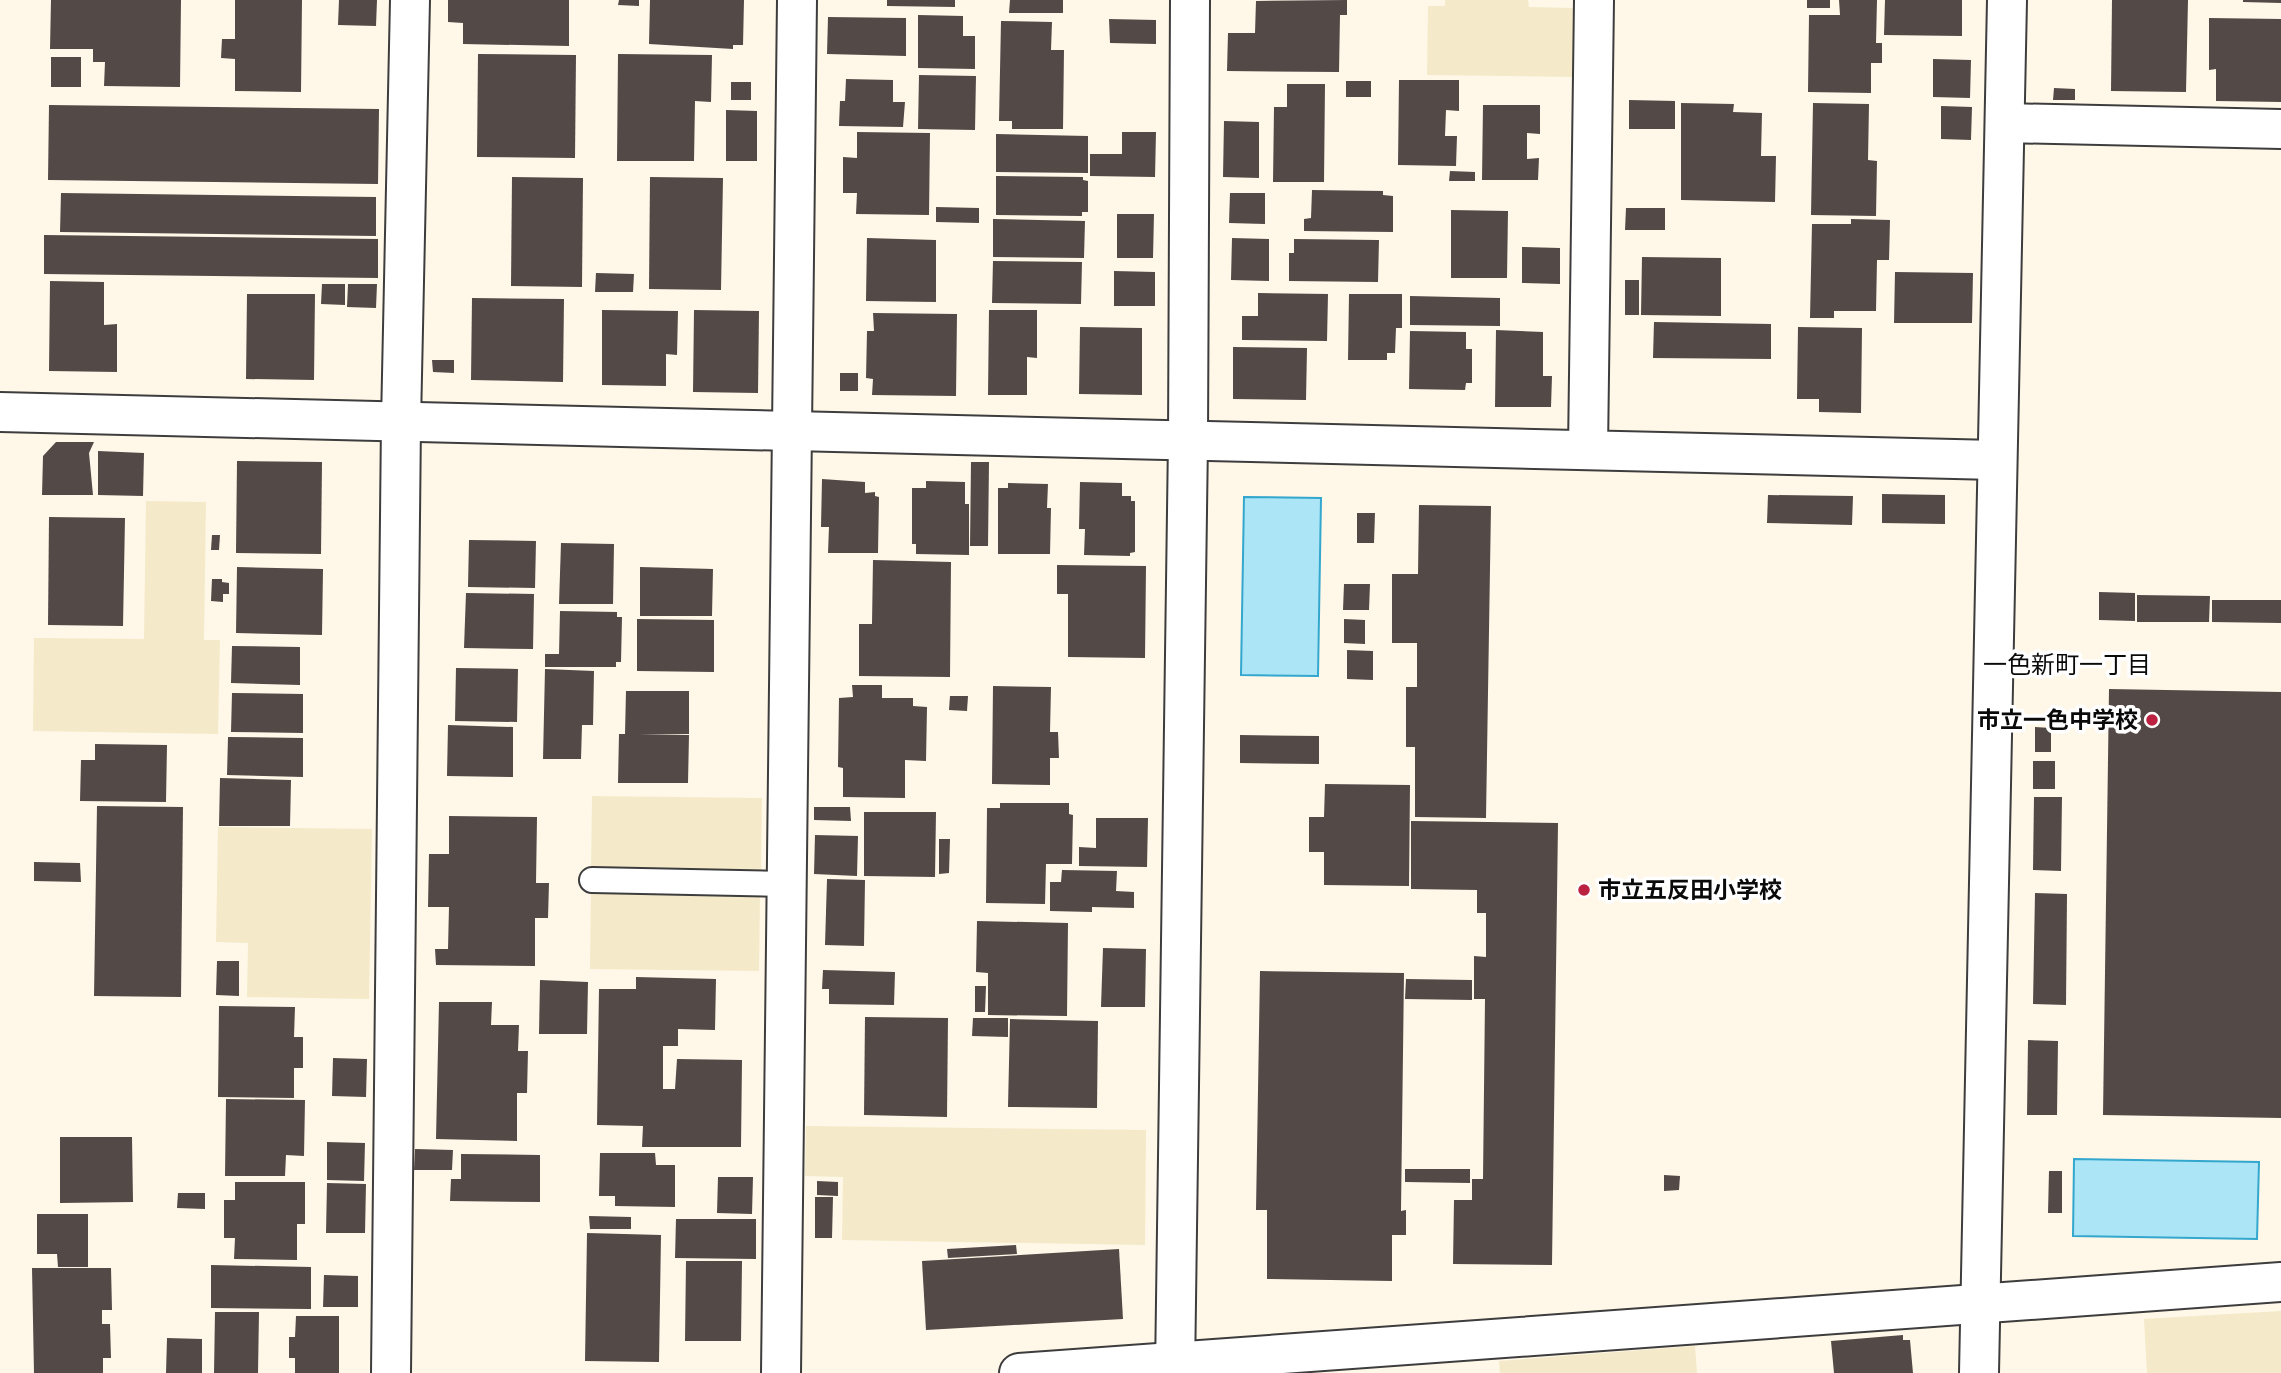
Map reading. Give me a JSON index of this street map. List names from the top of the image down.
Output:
{
  "districts": ["一色新町一丁目"],
  "places": ["市立一色中学校", "市立五反田小学校"]
}
